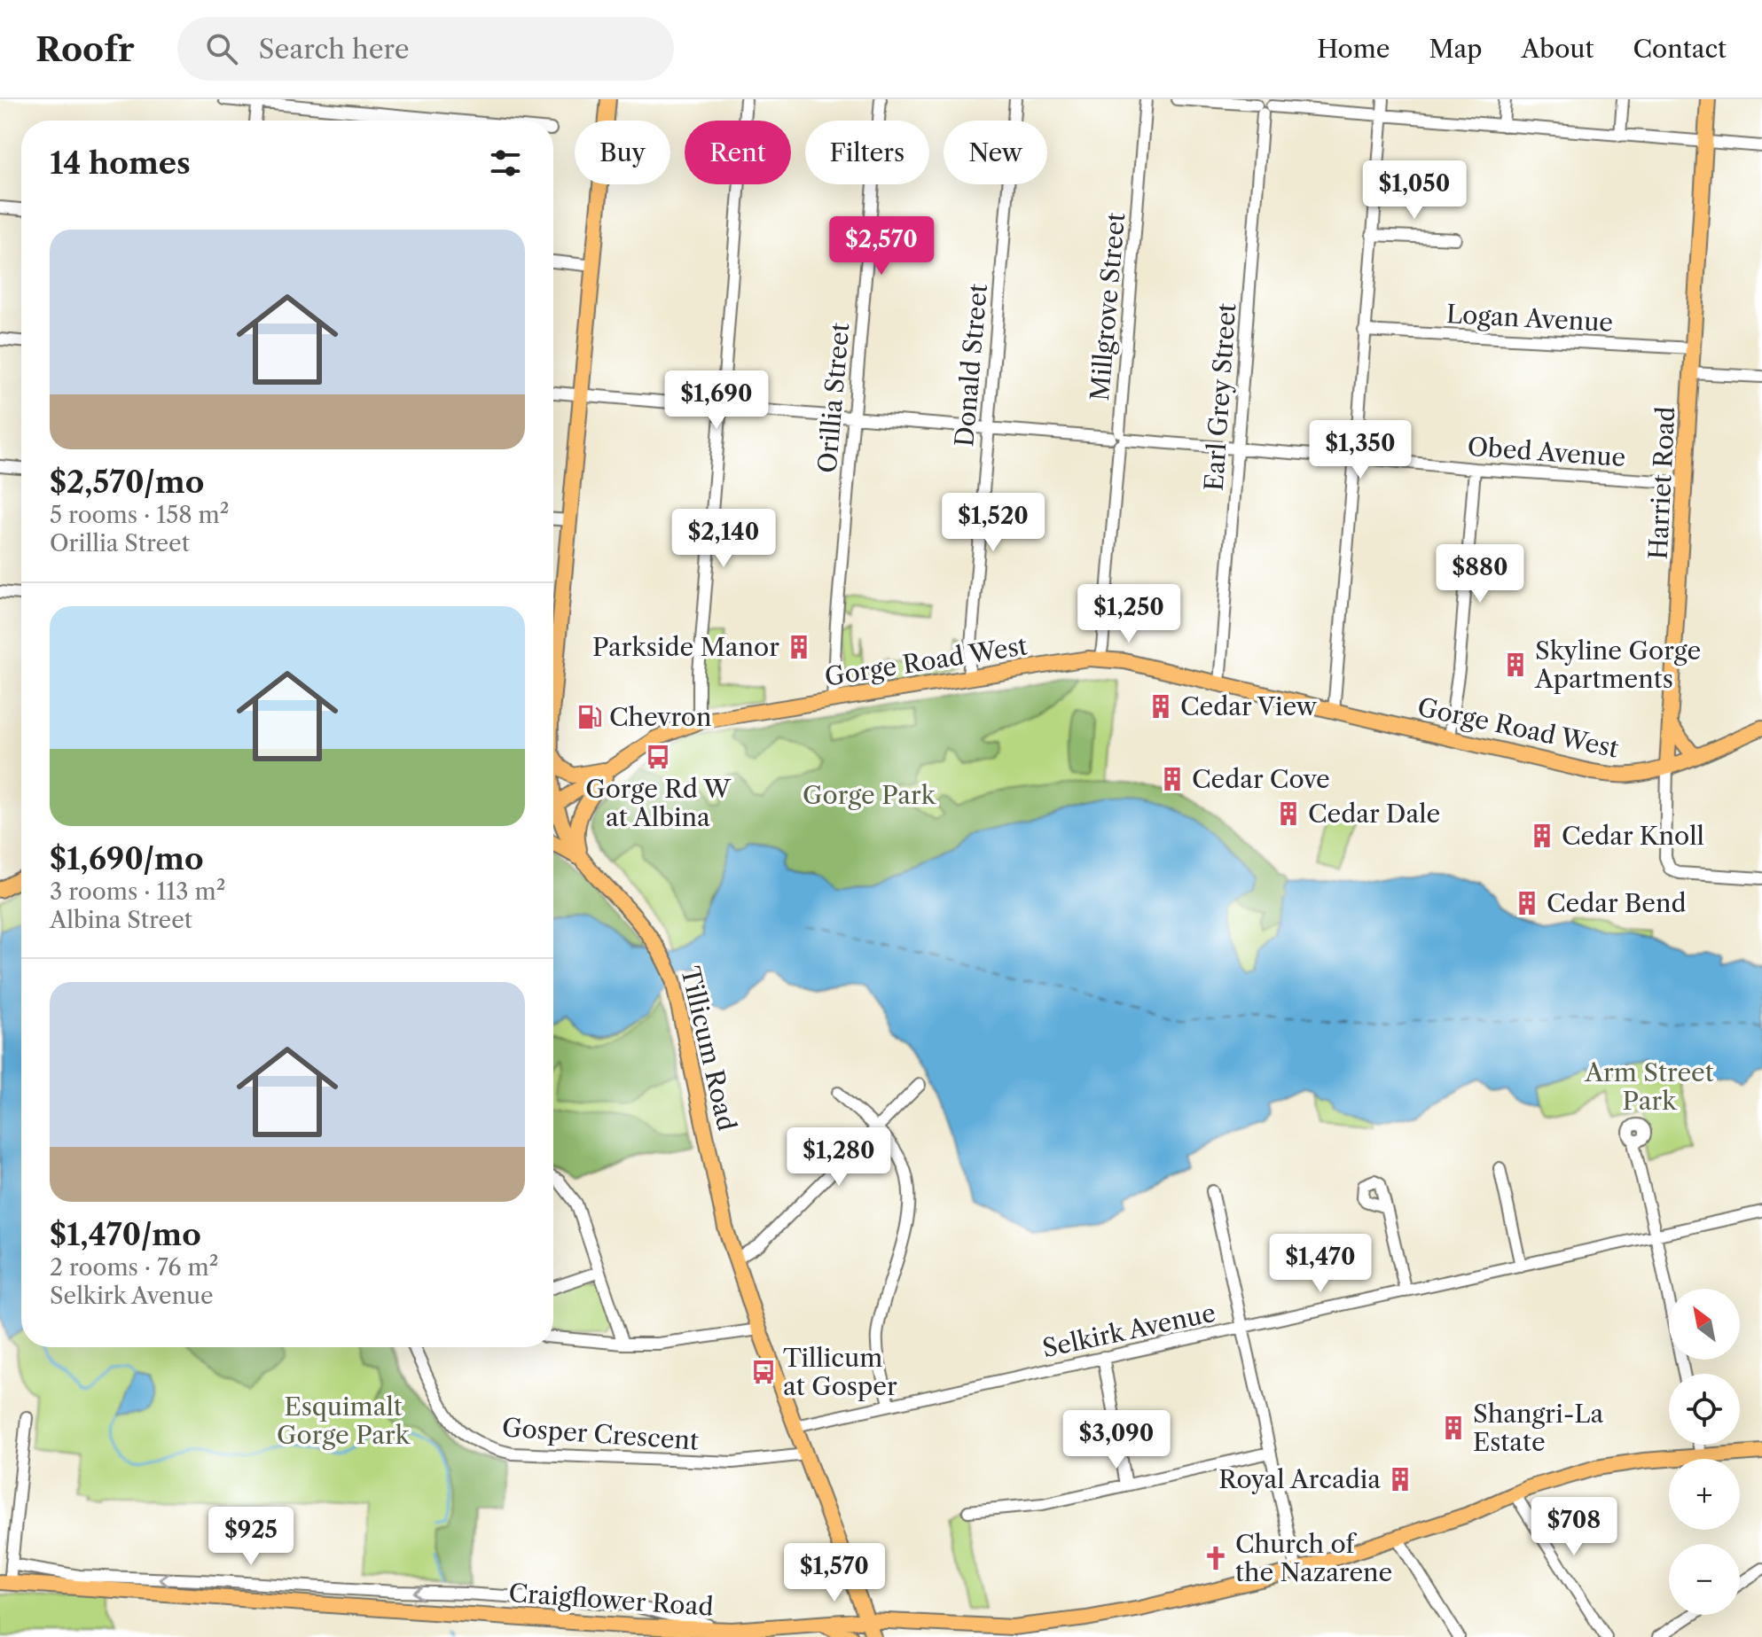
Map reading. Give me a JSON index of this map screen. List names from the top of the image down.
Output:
{
  "streets": {
    "main road": [
      "Harriet Road",
      "Gorge Road West",
      "Tillicum Road",
      "Craigflower Road"
    ],
    "street": [
      "Millgrove Street",
      "Logan Avenue",
      "Donald Street",
      "Earl Grey Street",
      "Orillia Street",
      "Obed Avenue",
      "Selkirk Avenue",
      "Gosper Crescent"
    ]
  },
  "crossings": [
    ["Millgrove Street", "Obed Avenue"],
    ["Millgrove Street", "Gorge Road West"],
    ["Logan Avenue", "Harriet Road"],
    ["Donald Street", "Obed Avenue"],
    ["Donald Street", "Gorge Road West"],
    ["Earl Grey Street", "Obed Avenue"],
    ["Earl Grey Street", "Gorge Road West"],
    ["Orillia Street", "Obed Avenue"],
    ["Orillia Street", "Gorge Road West"],
    ["Obed Avenue", "Harriet Road"],
    ["Obed Avenue", "Tillicum Road"],
    ["Harriet Road", "Gorge Road West"],
    ["Tillicum Road", "Selkirk Avenue"],
    ["Tillicum Road", "Gosper Crescent"],
    ["Tillicum Road", "Craigflower Road"]
  ],
  "parks": ["Gorge Park", "Arm Street Park", "Esquimalt Gorge Park"],
  "places": {
    "building": [
      "Parkside Manor",
      "Skyline Gorge Apartments",
      "Cedar View",
      "Cedar Cove",
      "Cedar Dale",
      "Cedar Knoll",
      "Cedar Bend",
      "Shangri-La Estate",
      "Royal Arcadia"
    ],
    "fuel station": ["Chevron"],
    "bus stop": ["Gorge Rd W at Albina", "Tillicum at Gosper"],
    "church": ["Church of the Nazarene"]
  },
  "north": "top left",
  "page": {
    "header": "Roofr",
    "search": "Search here",
    "nav": [
      "Home",
      "Map",
      "About",
      "Contact"
    ],
    "chip": [
      "Buy",
      "Rent",
      "Filters",
      "New"
    ],
    "heading": "14 homes",
    "price": [
      "$1,050",
      "$2,570",
      "$1,690",
      "$1,350",
      "$1,520",
      "$2,140",
      "$880",
      "$1,250",
      "$1,280",
      "$1,470",
      "$3,090",
      "$708",
      "$925",
      "$1,570"
    ],
    "list": [
      {
        "name": "$2,570/mo",
        "note": "5 rooms · 158 m² · Orillia Street"
      },
      {
        "name": "$1,690/mo",
        "note": "3 rooms · 113 m² · Albina Street"
      },
      {
        "name": "$1,470/mo",
        "note": "2 rooms · 76 m² · Selkirk Avenue"
      }
    ],
    "map_buttons": ["+", "−"]
  }
}
